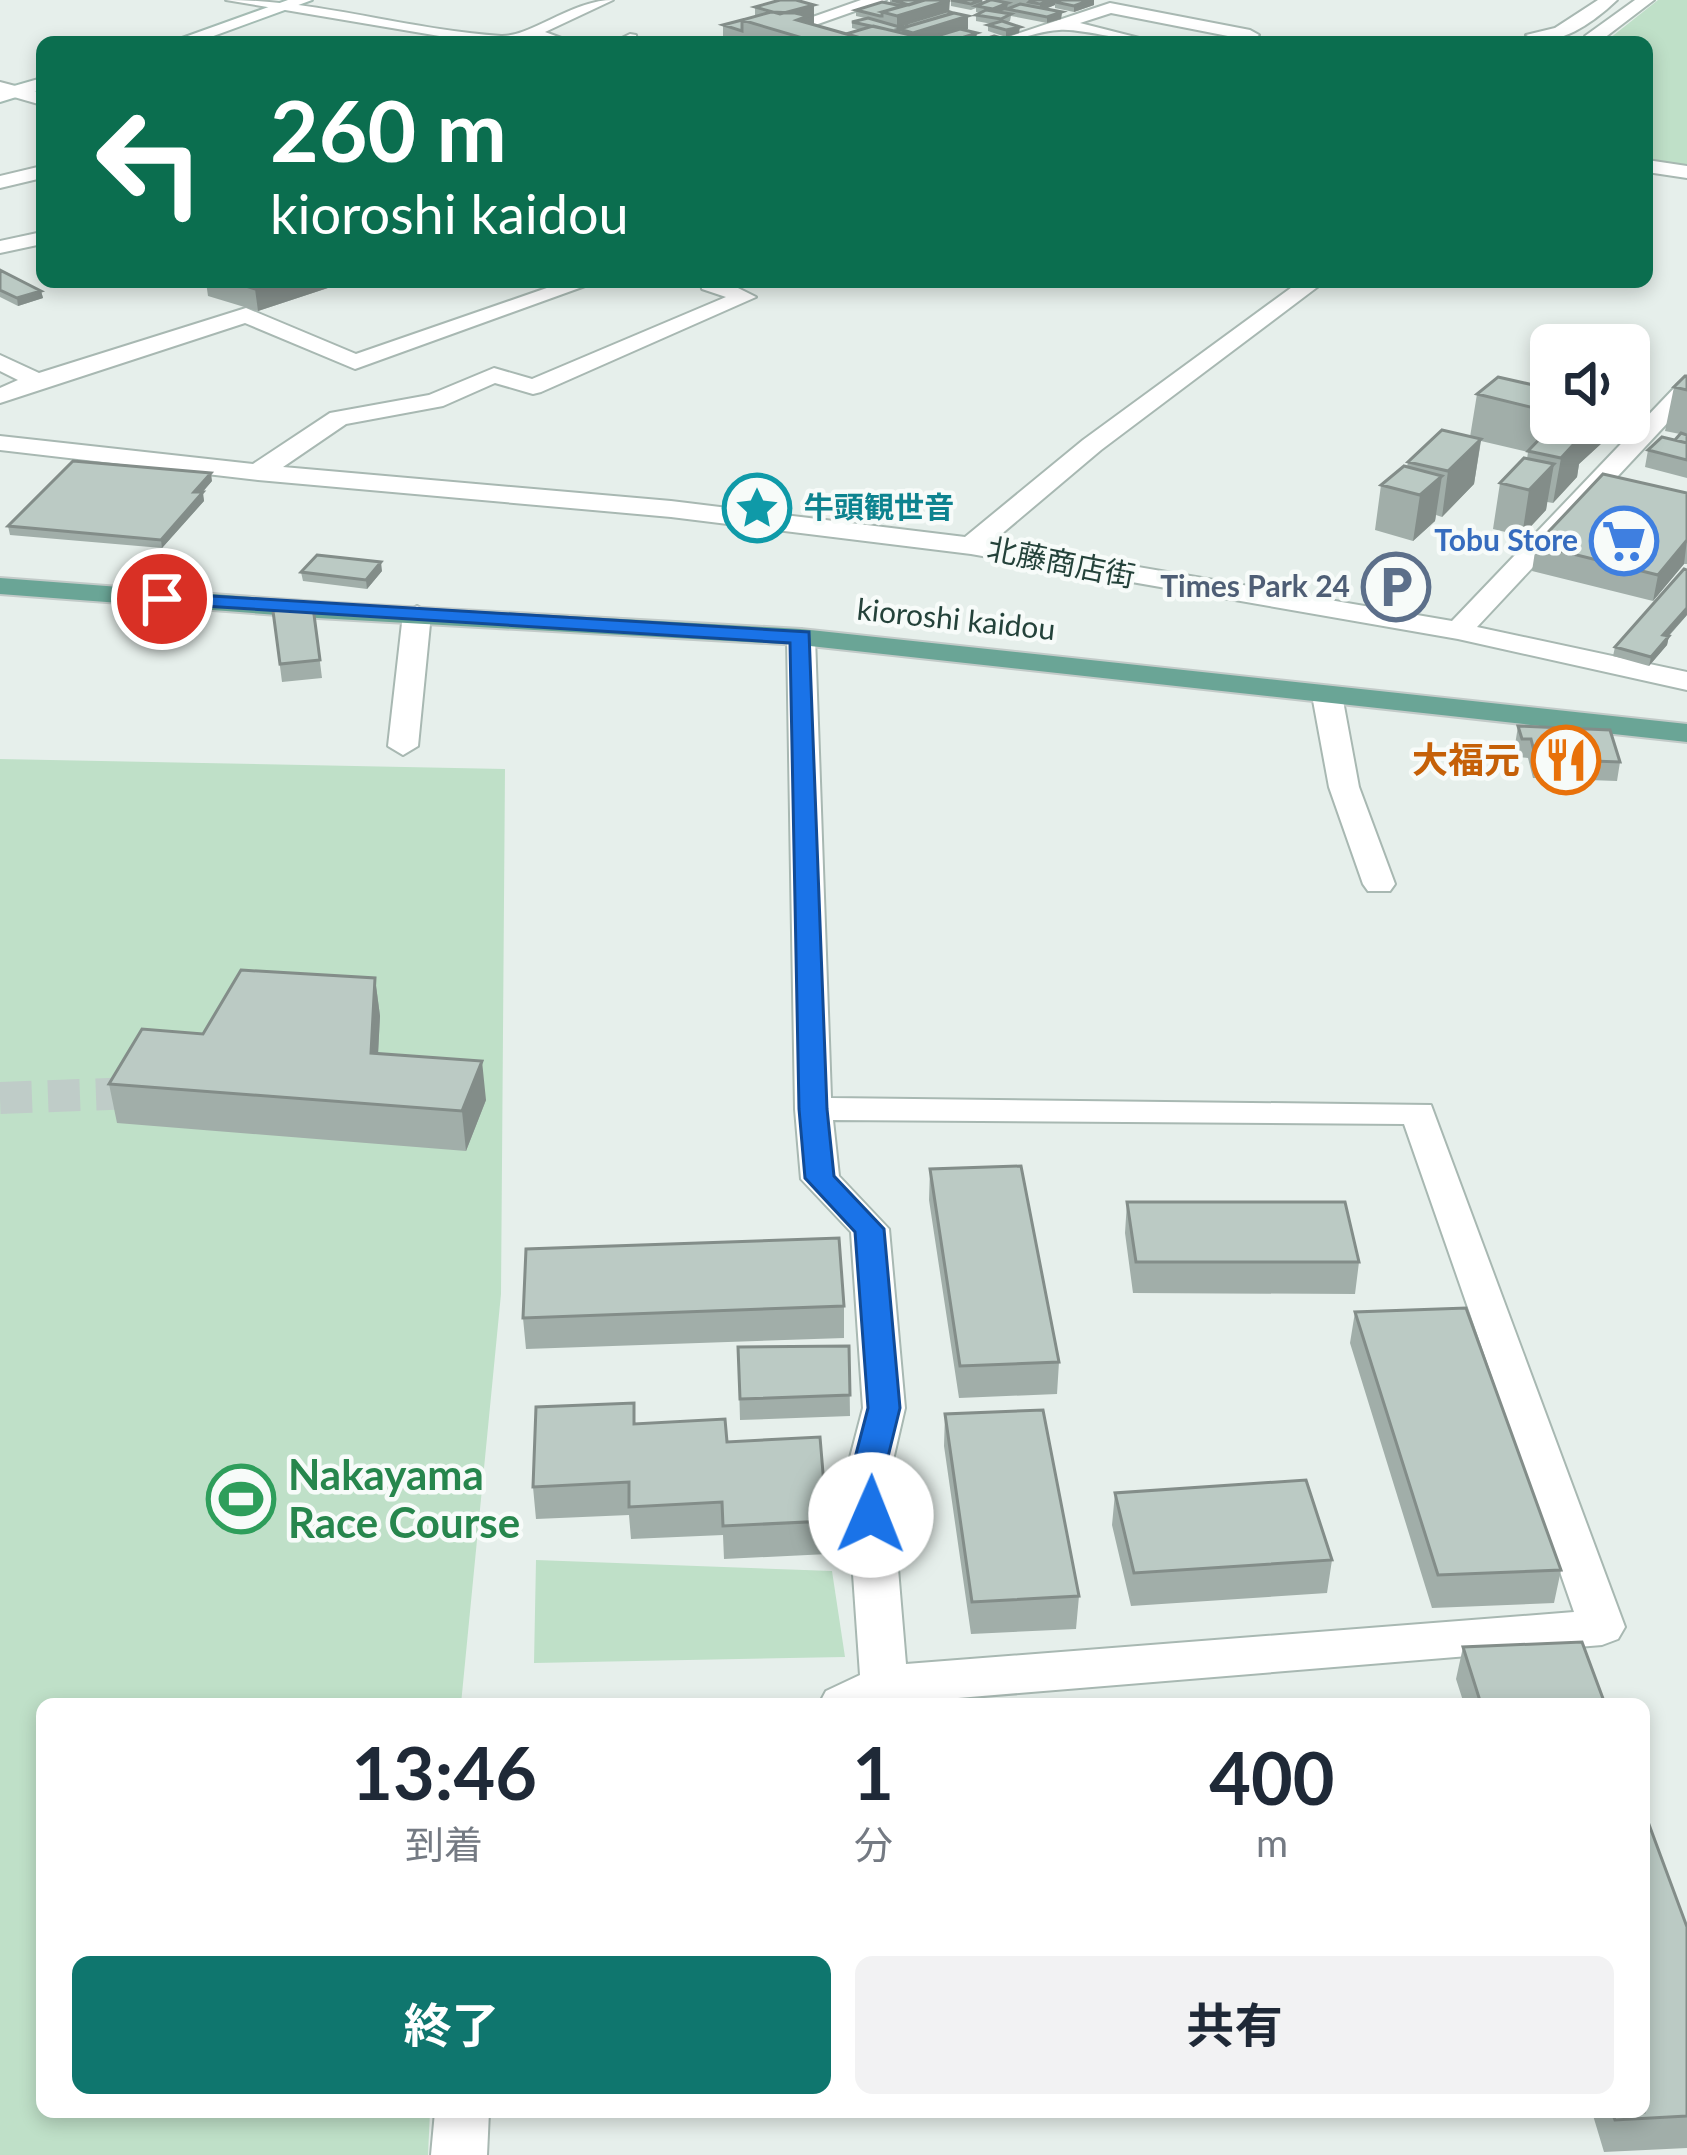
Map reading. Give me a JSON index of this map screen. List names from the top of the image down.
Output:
{
  "streets": {
    "main road": ["kioroshi kaidou"],
    "street": ["北藤商店街"]
  },
  "places": {
    "place": ["牛頭観世音"],
    "supermarket": ["Tobu Store"],
    "parking": ["Times Park 24"],
    "restaurant": ["大福元"],
    "sports": ["Nakayama Race Course"]
  },
  "page": {
    "turn": ["260 m", "kioroshi kaidou"],
    "eta": [
      "13:46",
      "到着",
      "1",
      "分",
      "400",
      "m"
    ],
    "buttons": ["終了", "共有"]
  }
}
